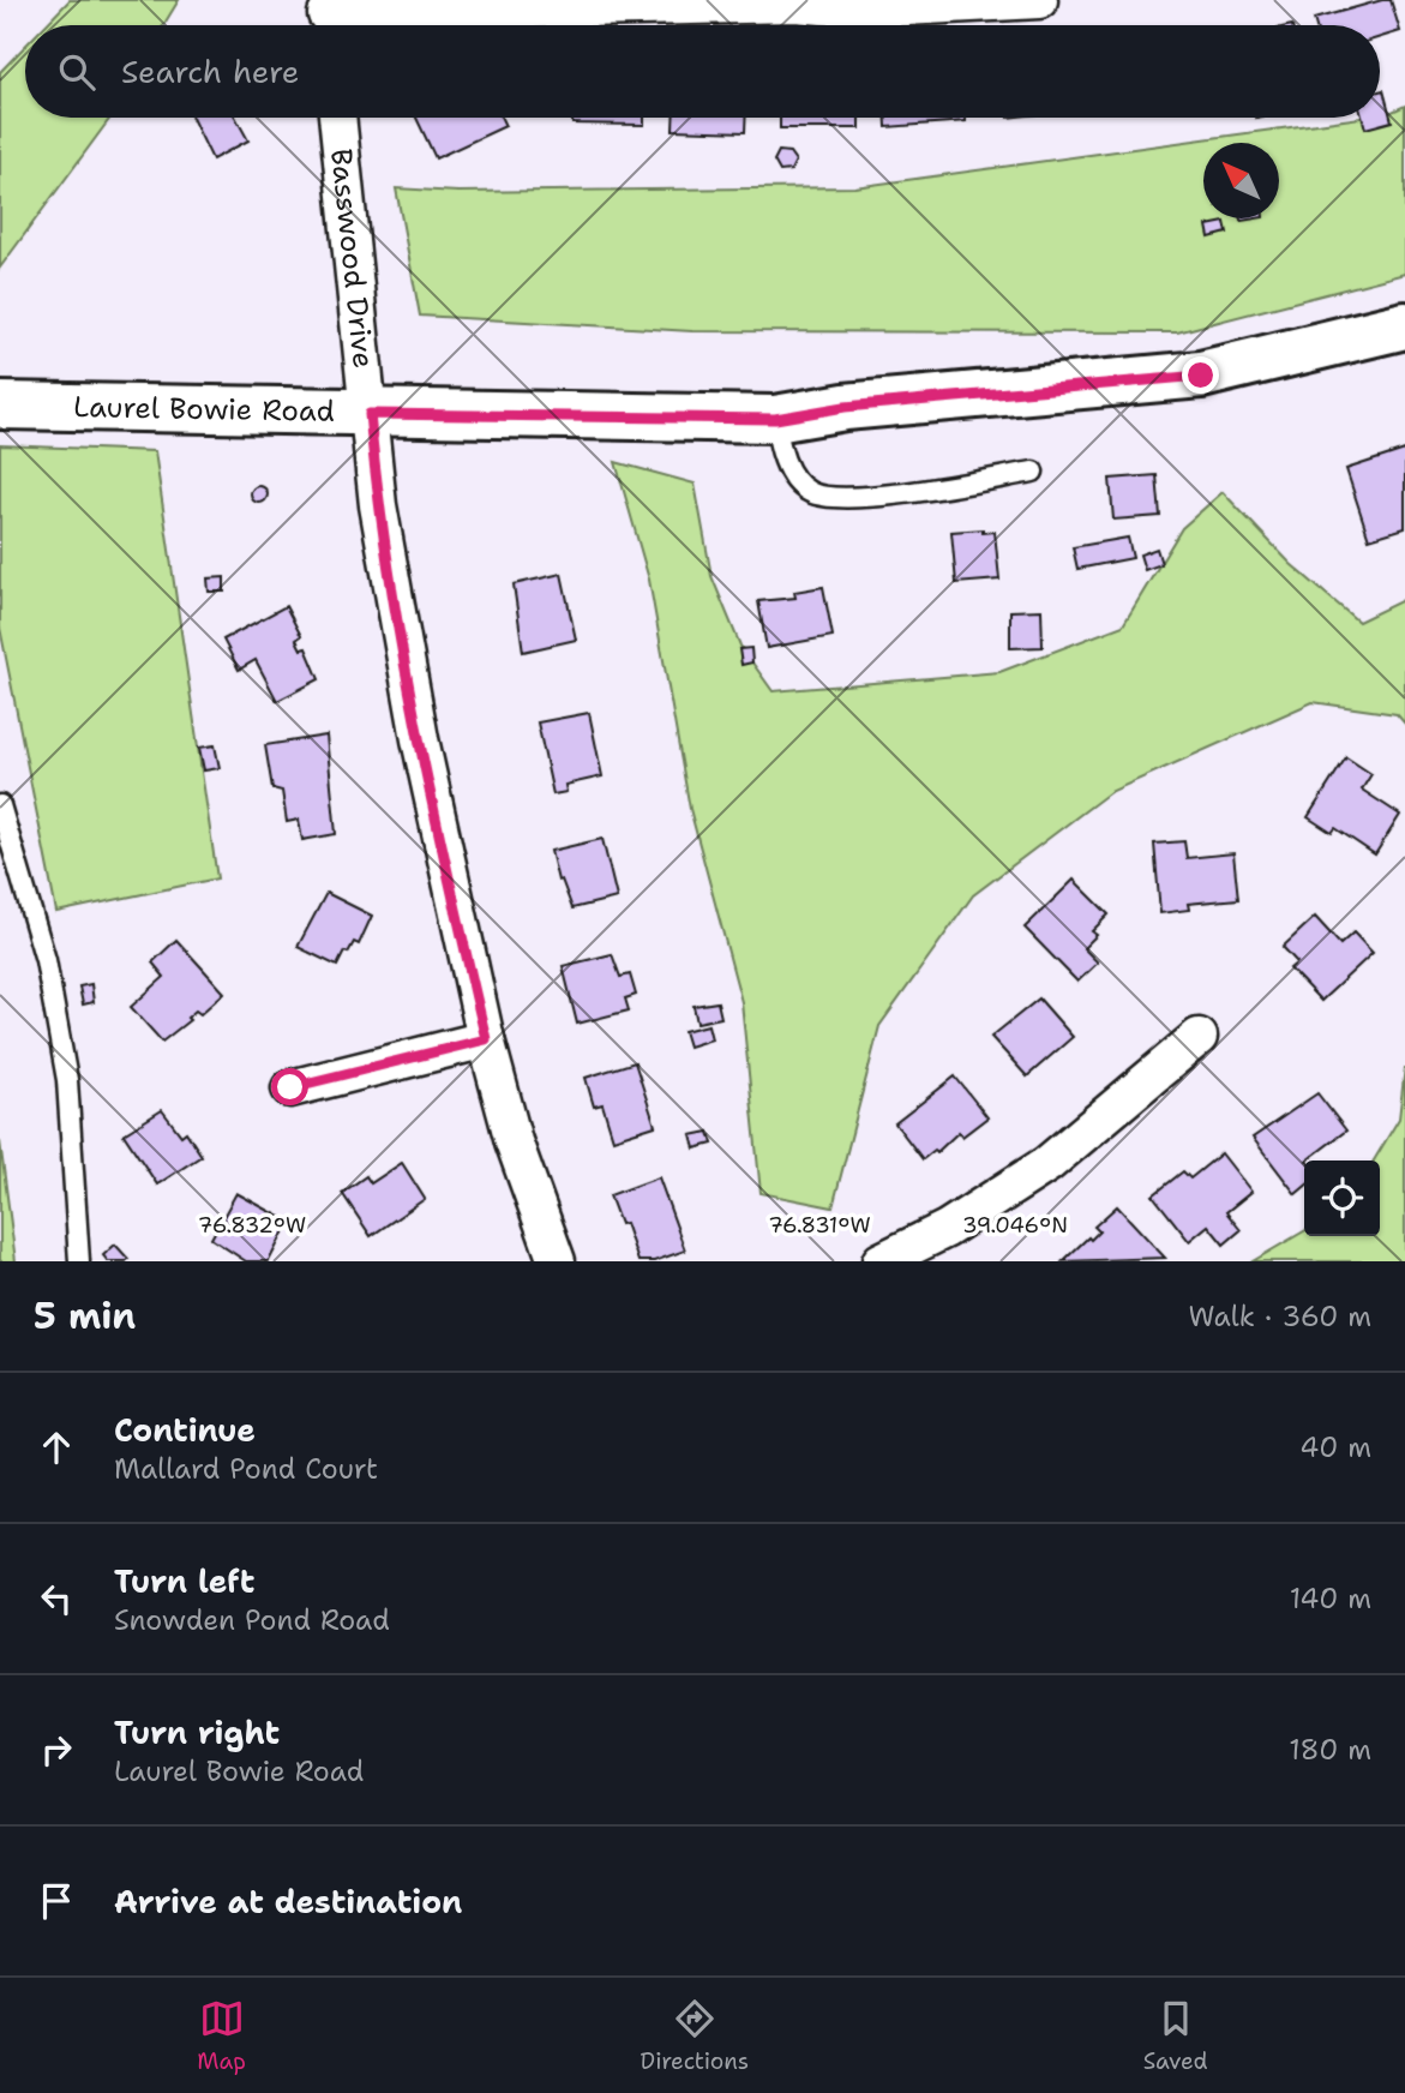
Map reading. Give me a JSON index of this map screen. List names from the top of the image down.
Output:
{
  "streets": {
    "main road": ["Laurel Bowie Road"],
    "street": ["Basswood Drive"]
  },
  "crossings": [
    ["Basswood Drive", "Laurel Bowie Road"]
  ],
  "north": "top left",
  "page": {
    "search": "Search here",
    "heading": ["5 min", "Walk · 360 m"],
    "list": [
      ["Continue", "Mallard Pond Court", "40 m"],
      ["Turn left", "Snowden Pond Road", "140 m"],
      ["Turn right", "Laurel Bowie Road", "180 m"],
      "Arrive at destination"
    ],
    "nav": ["Map", "Directions", "Saved"]
  },
  "coordinates": ["39.046°N", "76.832°W", "76.831°W"]
}
